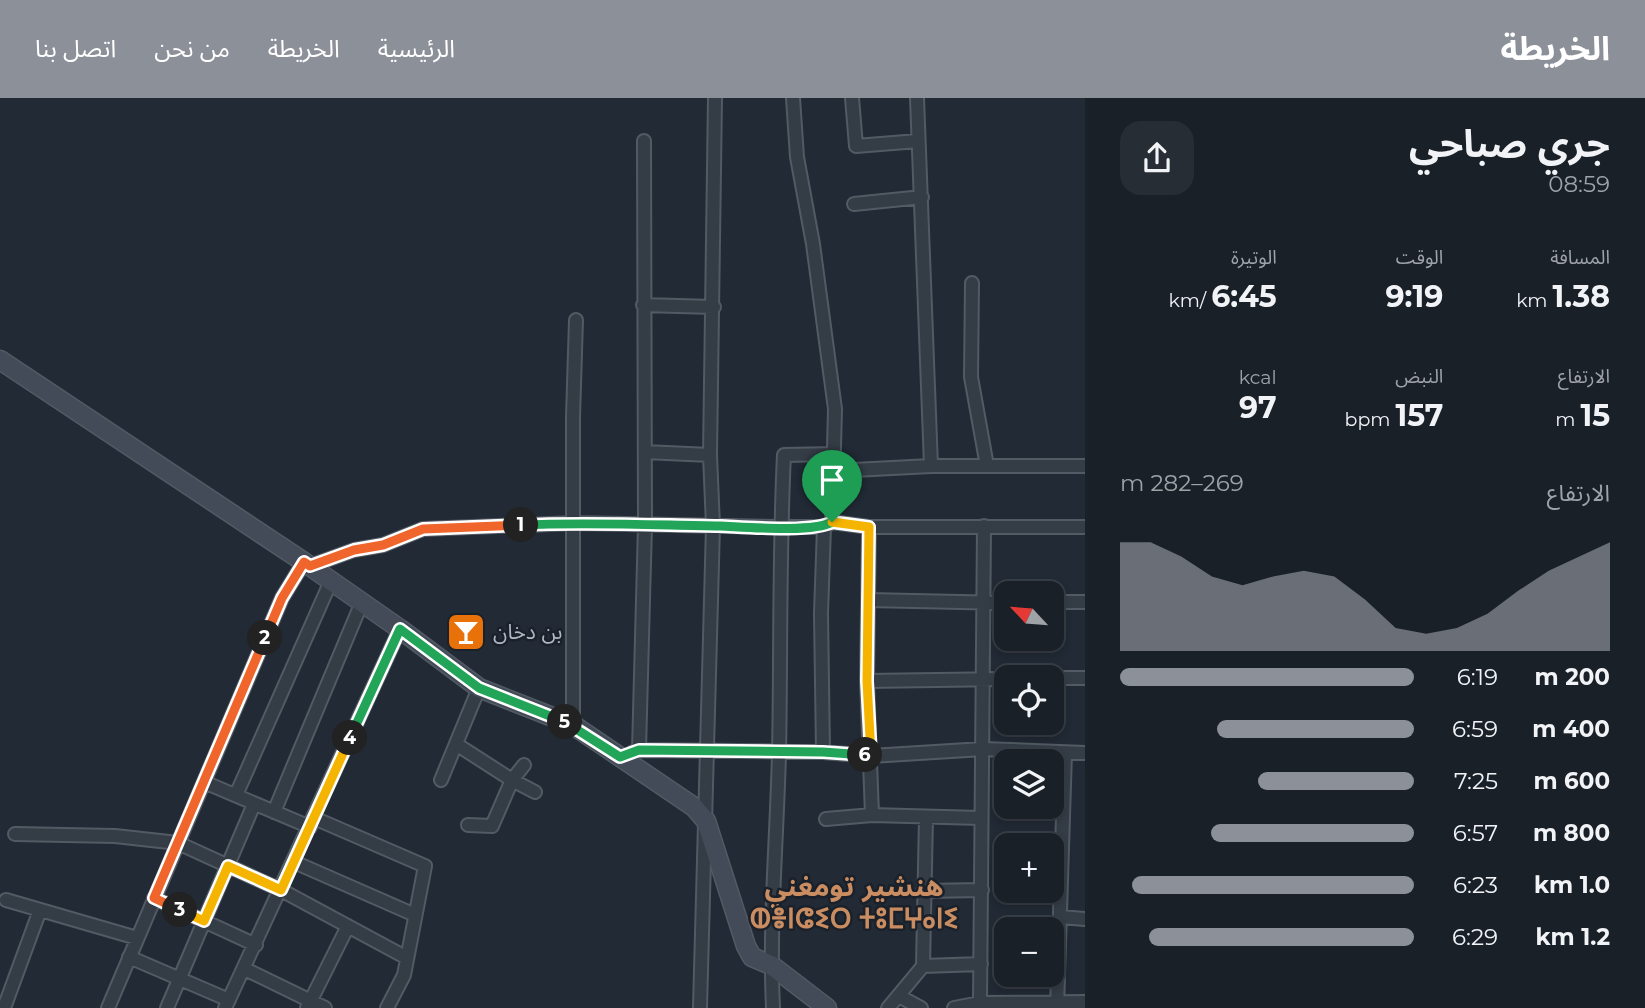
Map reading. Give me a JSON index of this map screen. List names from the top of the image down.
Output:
{
  "districts": ["هنشير تومغني ⵀⴻⵏⵛⵉⵔ ⵜⵓⵎⵖⴰⵏⵉ"],
  "places": {
    "bar": ["بن دخان"]
  },
  "north": "top left",
  "page": {
    "header": "الخريطة",
    "nav": [
      "الرئيسية",
      "الخريطة",
      "من نحن",
      "اتصل بنا"
    ],
    "heading": ["جري صباحي", "08:59"],
    "stats": [
      ["المسافة", "1.38 km"],
      ["الوقت", "9:19"],
      ["الوتيرة", "6:45 /km"],
      ["الارتفاع", "15 m"],
      ["النبض", "157 bpm"],
      ["kcal", "97"]
    ],
    "chart": ["الارتفاع", "269–282 m"],
    "pins": [
      "1",
      "2",
      "5",
      "4",
      "6",
      "3"
    ],
    "map_buttons": ["+", "−"],
    "list": [
      {
        "name": "200 m",
        "note": "6:19"
      },
      {
        "name": "400 m",
        "note": "6:59"
      },
      {
        "name": "600 m",
        "note": "7:25"
      },
      {
        "name": "800 m",
        "note": "6:57"
      },
      {
        "name": "1.0 km",
        "note": "6:23"
      },
      {
        "name": "1.2 km",
        "note": "6:29"
      }
    ]
  }
}
